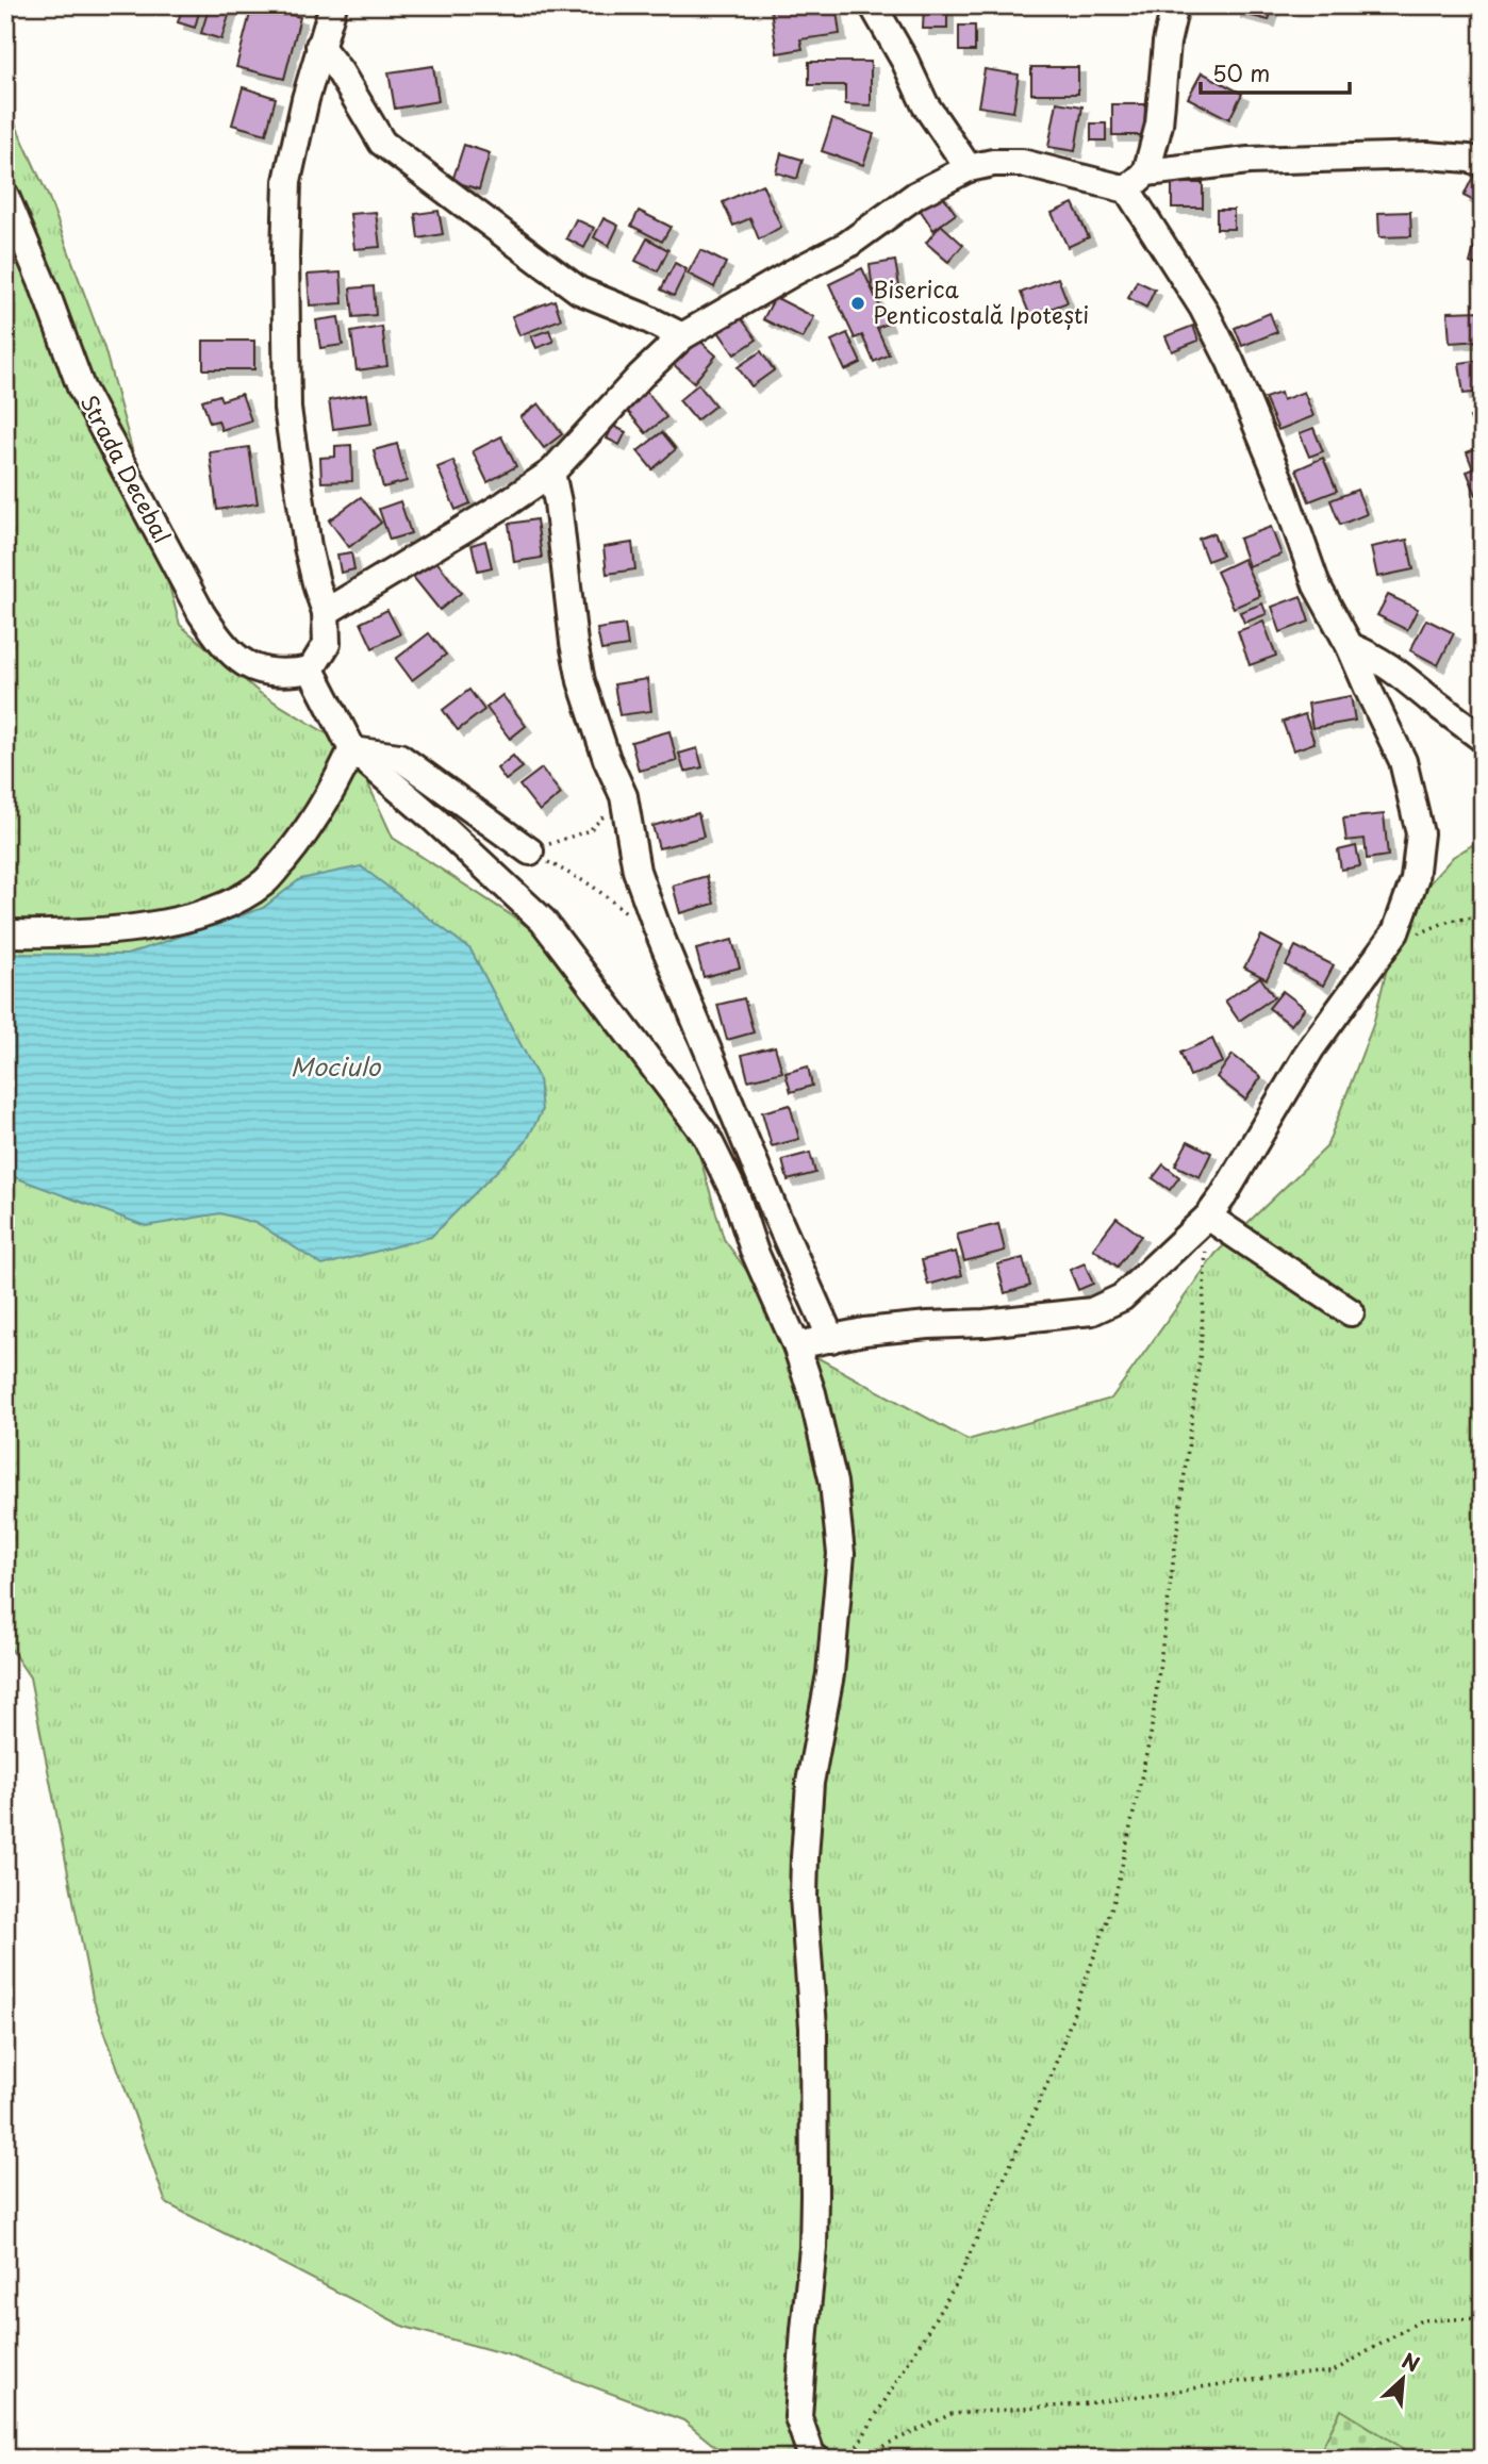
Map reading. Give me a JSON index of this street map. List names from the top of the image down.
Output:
{
  "streets": {
    "street": ["Strada Decebal"]
  },
  "water": ["Mociulo"],
  "places": ["Biserica Penticostală Ipotești"],
  "scale_bar": "50 m",
  "north": "top right"
}
